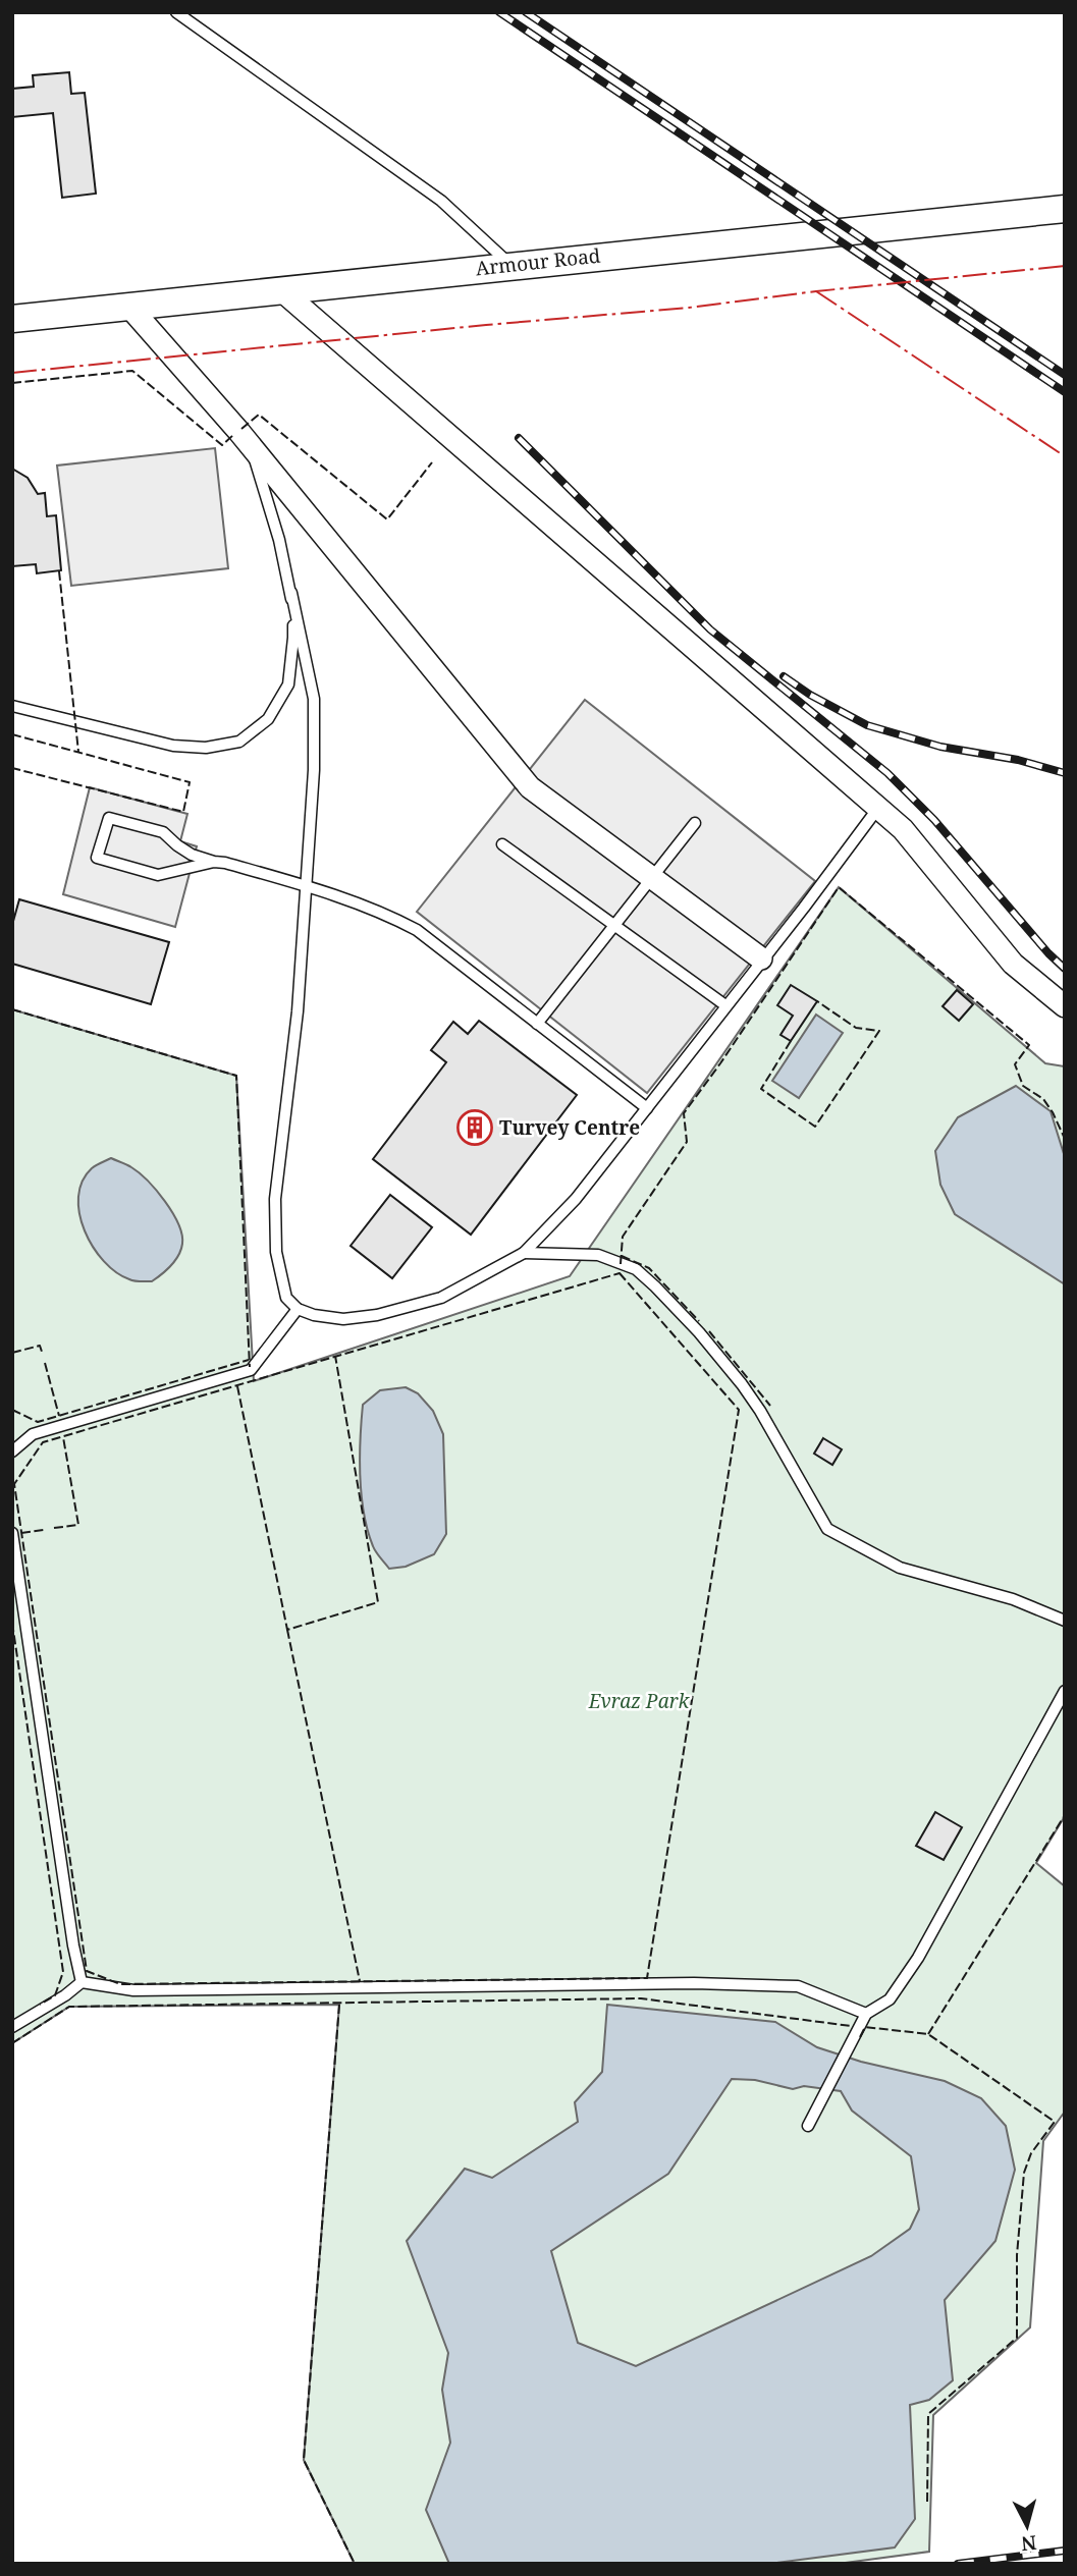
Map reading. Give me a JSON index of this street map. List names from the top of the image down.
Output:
{
  "streets": {
    "street": ["Armour Road"]
  },
  "parks": ["Evraz Park"],
  "places": {
    "building": ["Turvey Centre"]
  },
  "north": "bottom"
}
